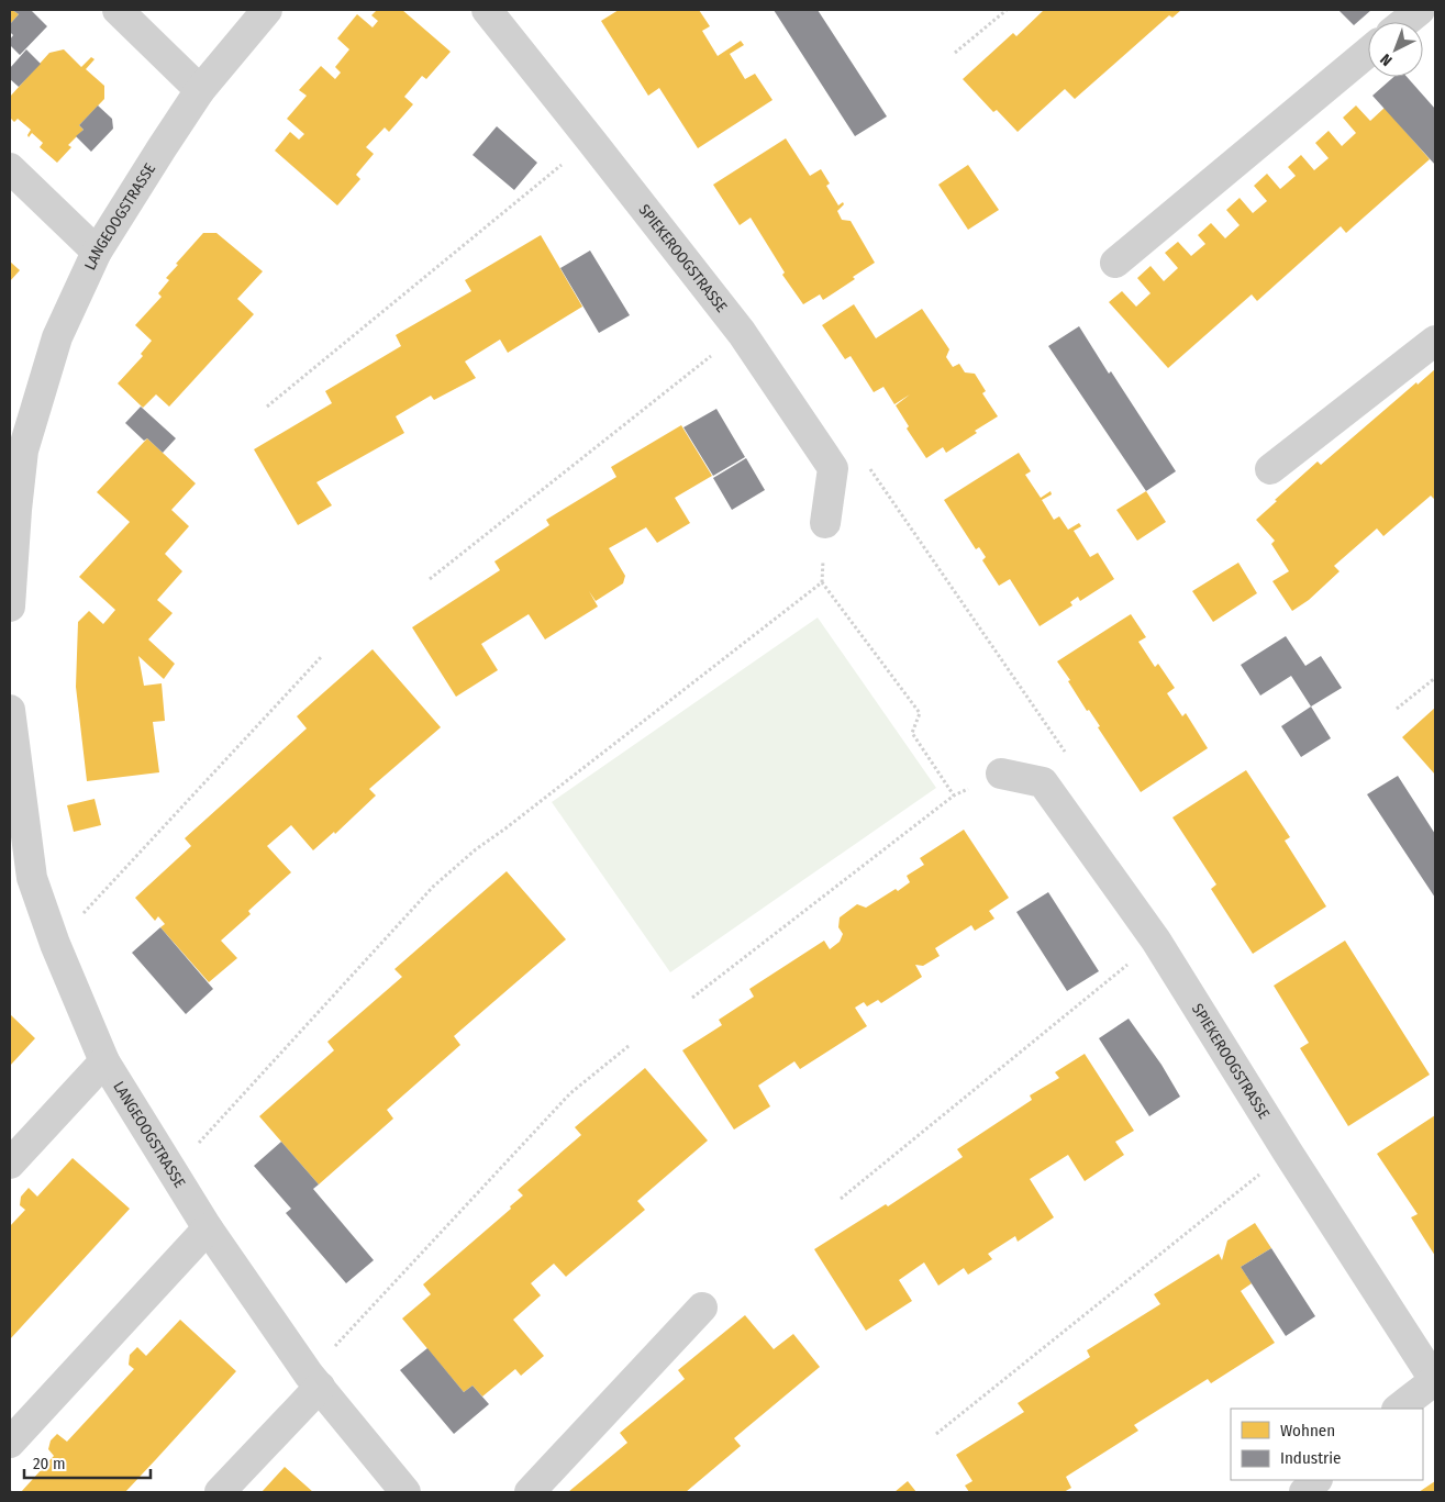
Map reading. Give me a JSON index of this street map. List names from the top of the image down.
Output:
{
  "streets": {
    "street": ["LANGEOOGSTRASSE", "SPIEKEROOGSTRASSE"]
  },
  "legend": ["Wohnen", "Industrie"],
  "scale_bar": "20 m",
  "north": "bottom left"
}
